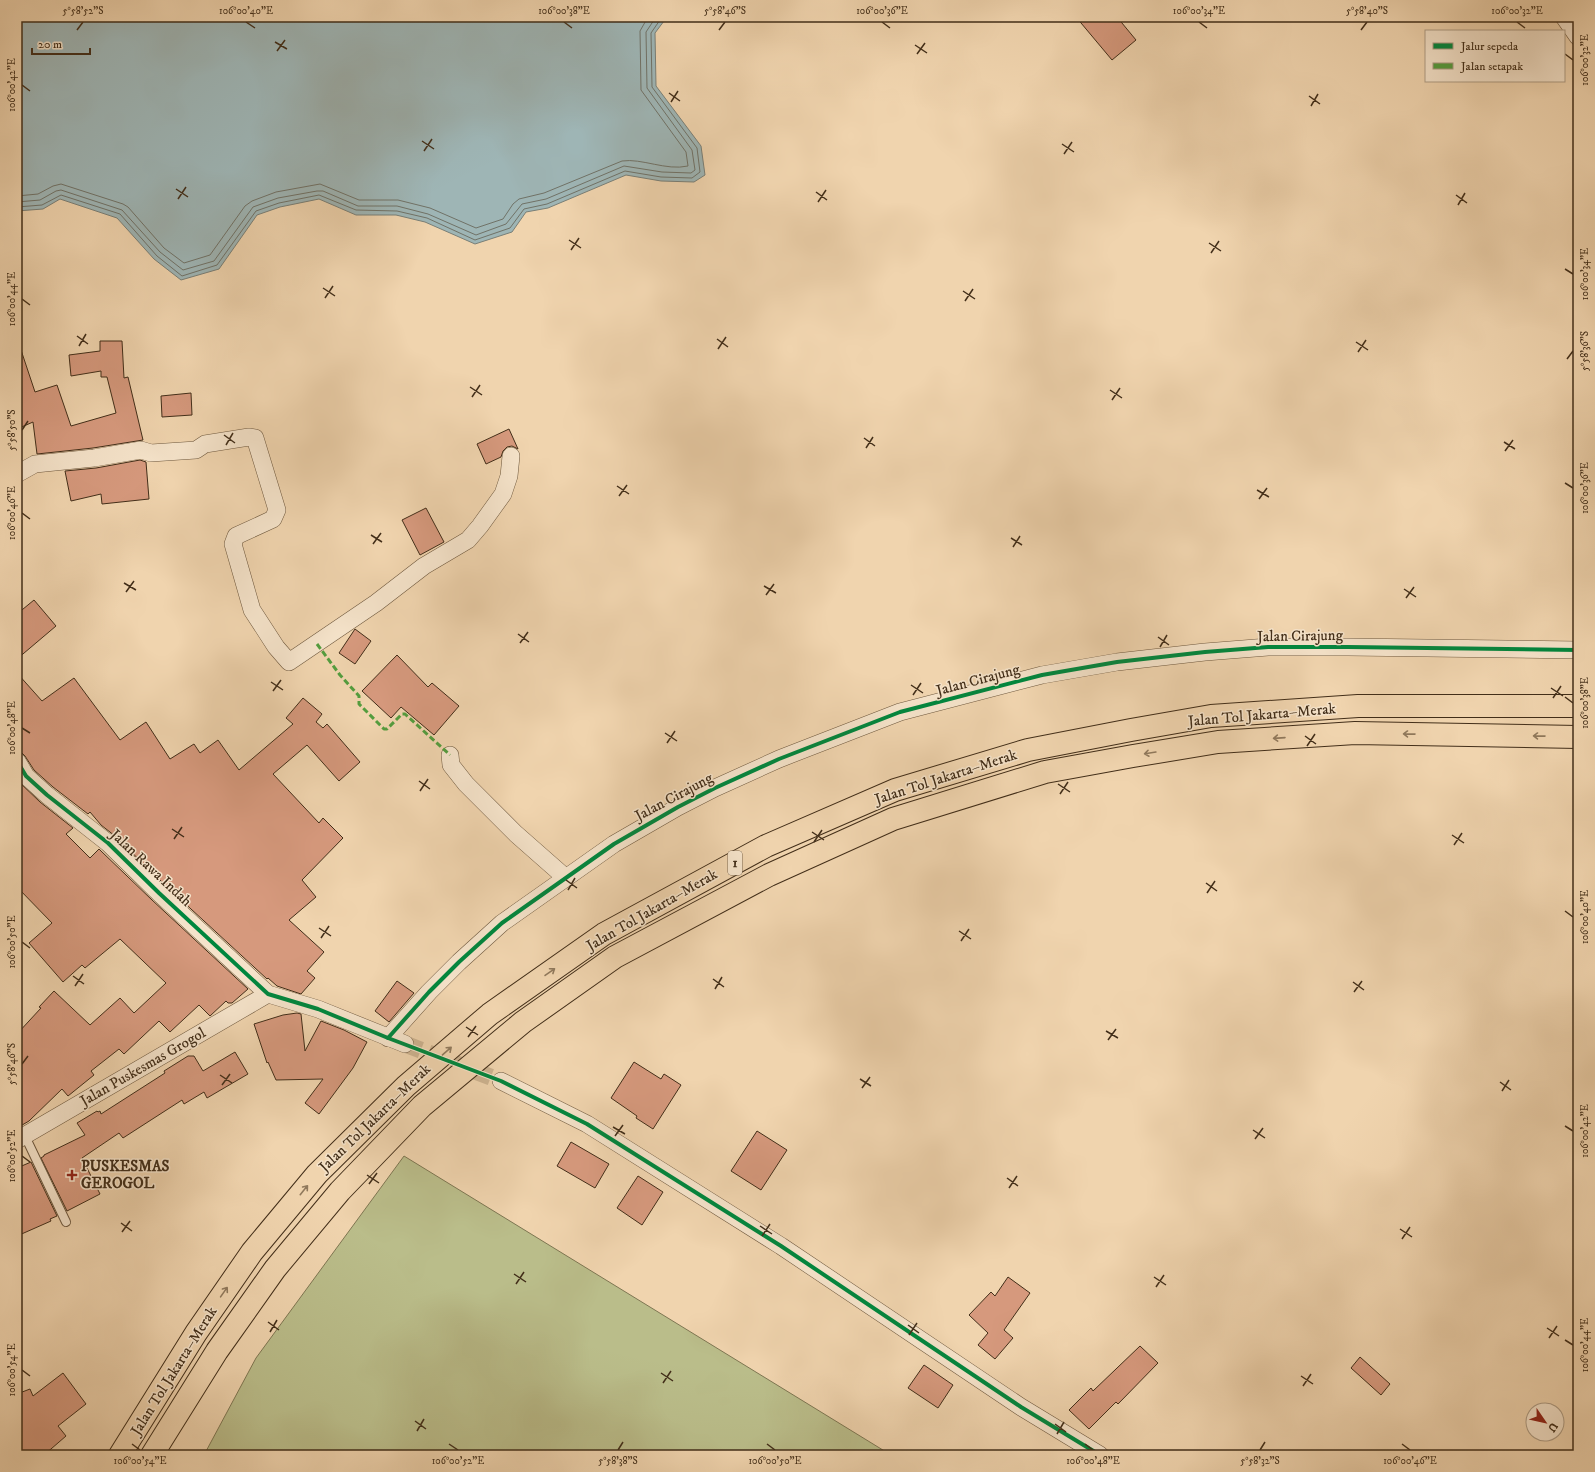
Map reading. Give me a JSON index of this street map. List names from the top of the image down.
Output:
{
  "streets": {
    "highway": ["Jalan Tol Jakarta–Merak", "1"],
    "street": ["Jalan Cirajung", "Jalan Rawa Indah", "Jalan Puskesmas Grogol"]
  },
  "crossings": [
    ["Jalan Rawa Indah", "Jalan Puskesmas Grogol"]
  ],
  "places": {
    "health": ["PUSKESMAS GEROGOL"]
  },
  "legend": ["Jalur sepeda", "Jalan setapak"],
  "scale_bar": "20 m",
  "north": "bottom right",
  "coordinates": [
    "5°58'52\"S",
    "106°00'40\"E",
    "106°00'38\"E",
    "5°58'46\"S",
    "106°00'36\"E",
    "106°00'34\"E",
    "5°58'40\"S",
    "106°00'32\"E",
    "106°00'42\"E",
    "106°00'44\"E",
    "5°58'36\"S",
    "5°58'50\"S",
    "106°00'46\"E",
    "106°00'48\"E",
    "106°00'50\"E",
    "106°00'52\"E",
    "106°00'54\"E",
    "5°58'38\"S",
    "5°58'32\"S"
  ]
}
